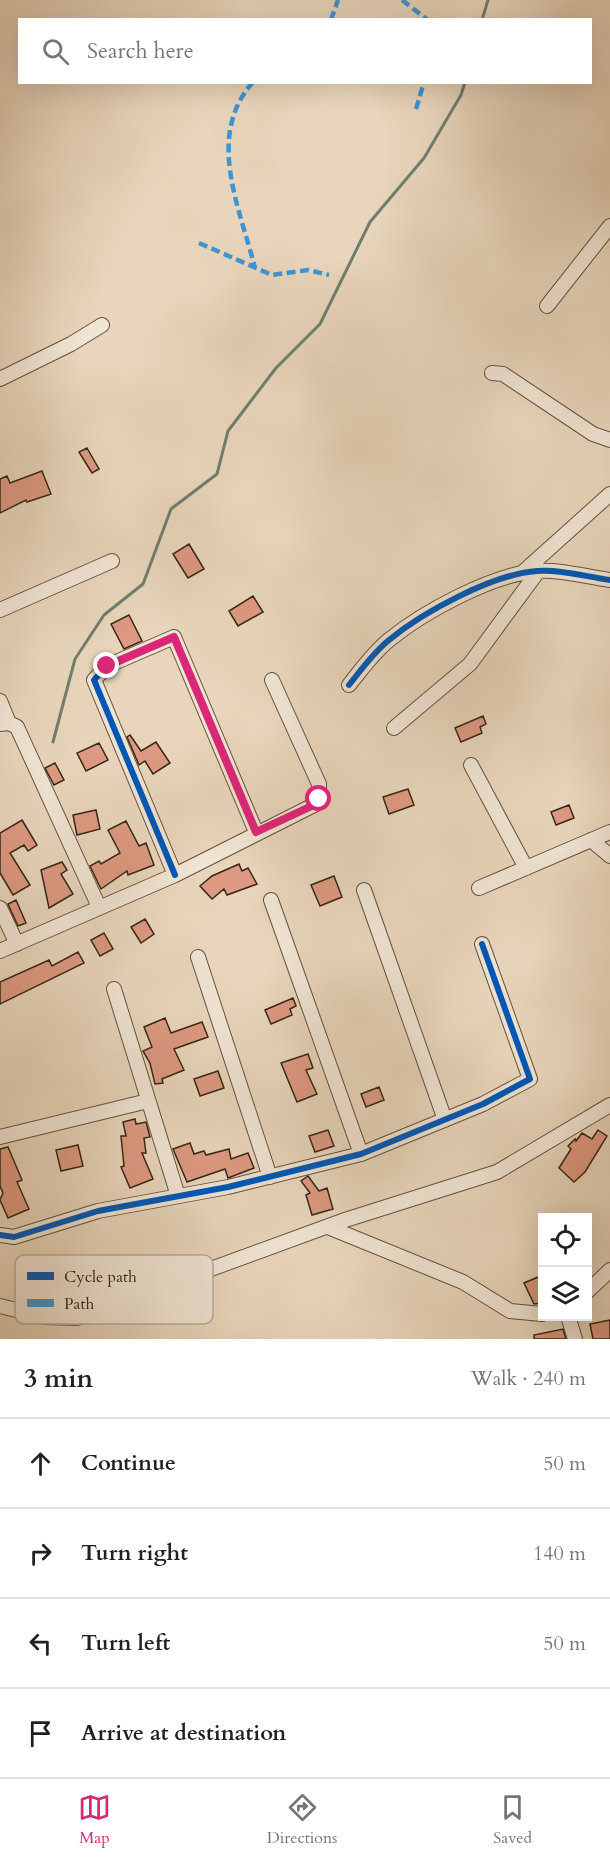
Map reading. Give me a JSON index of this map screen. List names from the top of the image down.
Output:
{
  "legend": ["Cycle path", "Path"],
  "page": {
    "search": "Search here",
    "heading": ["3 min", "Walk · 240 m"],
    "list": [
      ["Continue", "50 m"],
      ["Turn right", "140 m"],
      ["Turn left", "50 m"],
      "Arrive at destination"
    ],
    "nav": ["Map", "Directions", "Saved"]
  }
}
